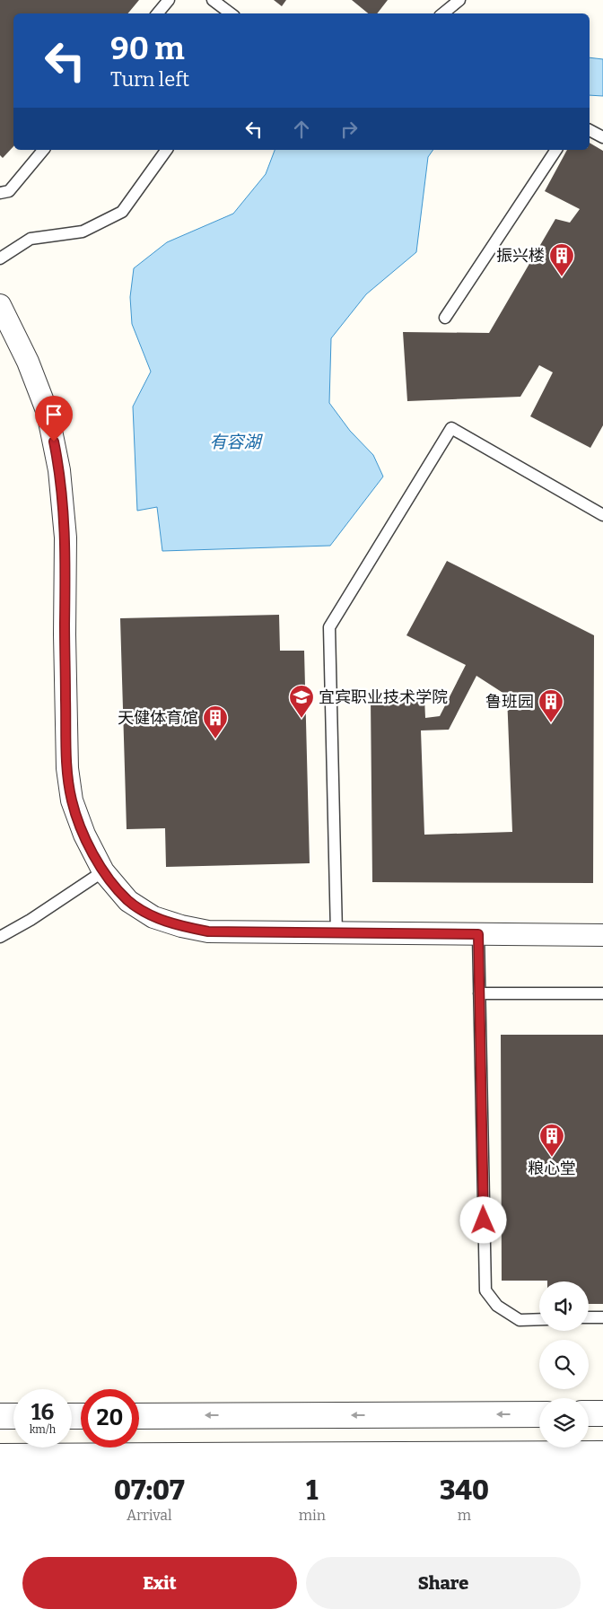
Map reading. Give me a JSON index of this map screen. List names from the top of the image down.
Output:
{
  "water": ["有容湖"],
  "places": {
    "building": [
      "振兴楼",
      "鲁班园",
      "天健体育馆",
      "粮心堂"
    ],
    "school or university": ["宜宾职业技术学院"]
  },
  "page": {
    "turn": ["90 m", "Turn left"],
    "speed": "16 km/h",
    "limit": "20",
    "eta": [
      "07:07",
      "Arrival",
      "1",
      "min",
      "340",
      "m"
    ],
    "buttons": ["Exit", "Share"]
  }
}
